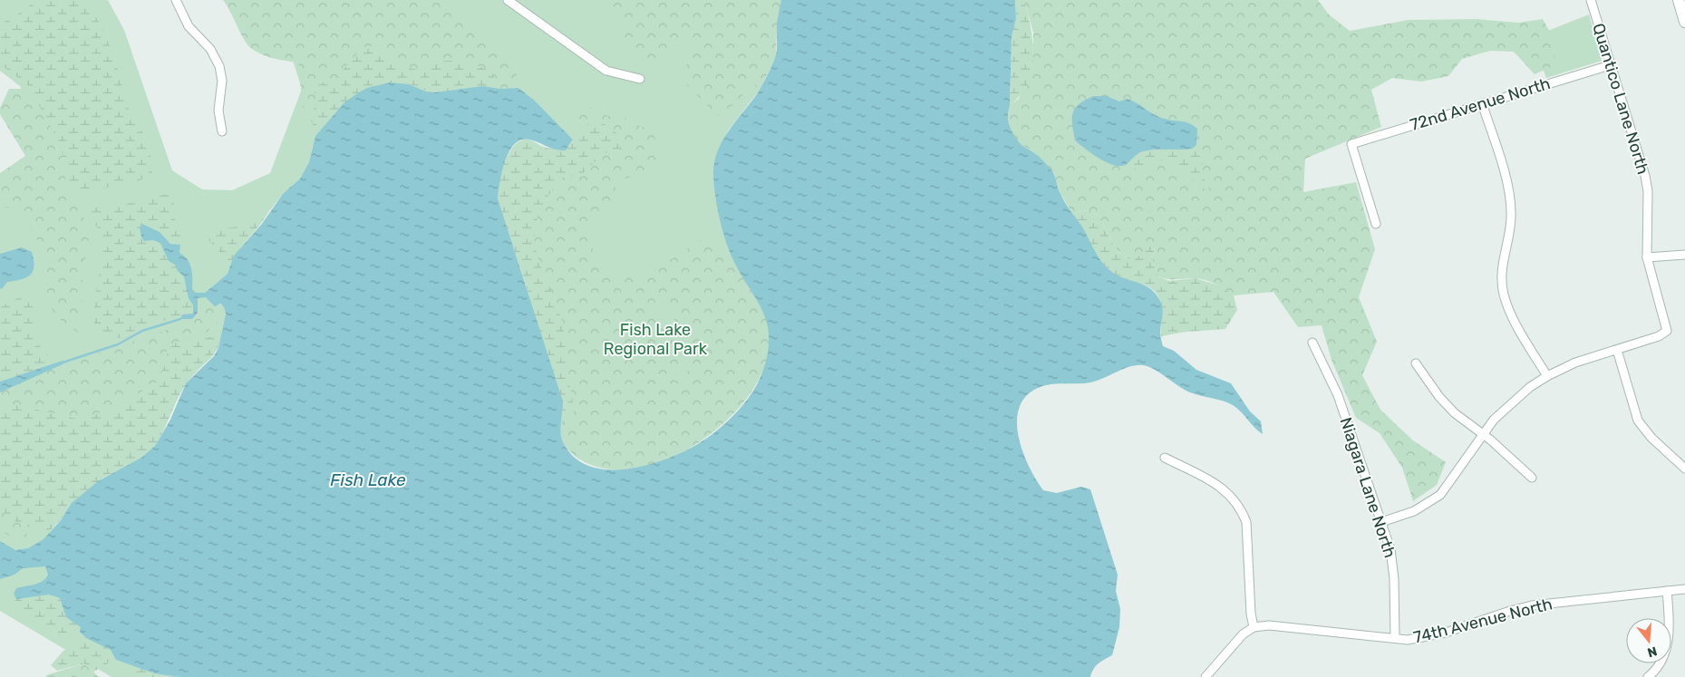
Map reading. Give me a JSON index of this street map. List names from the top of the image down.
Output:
{
  "streets": {
    "street": [
      "Quantico Lane North",
      "72nd Avenue North",
      "Niagara Lane North",
      "74th Avenue North"
    ]
  },
  "crossings": [
    ["Quantico Lane North", "72nd Avenue North"],
    ["Niagara Lane North", "74th Avenue North"]
  ],
  "water": ["Fish Lake"],
  "parks": ["Fish Lake Regional Park"],
  "north": "bottom"
}
